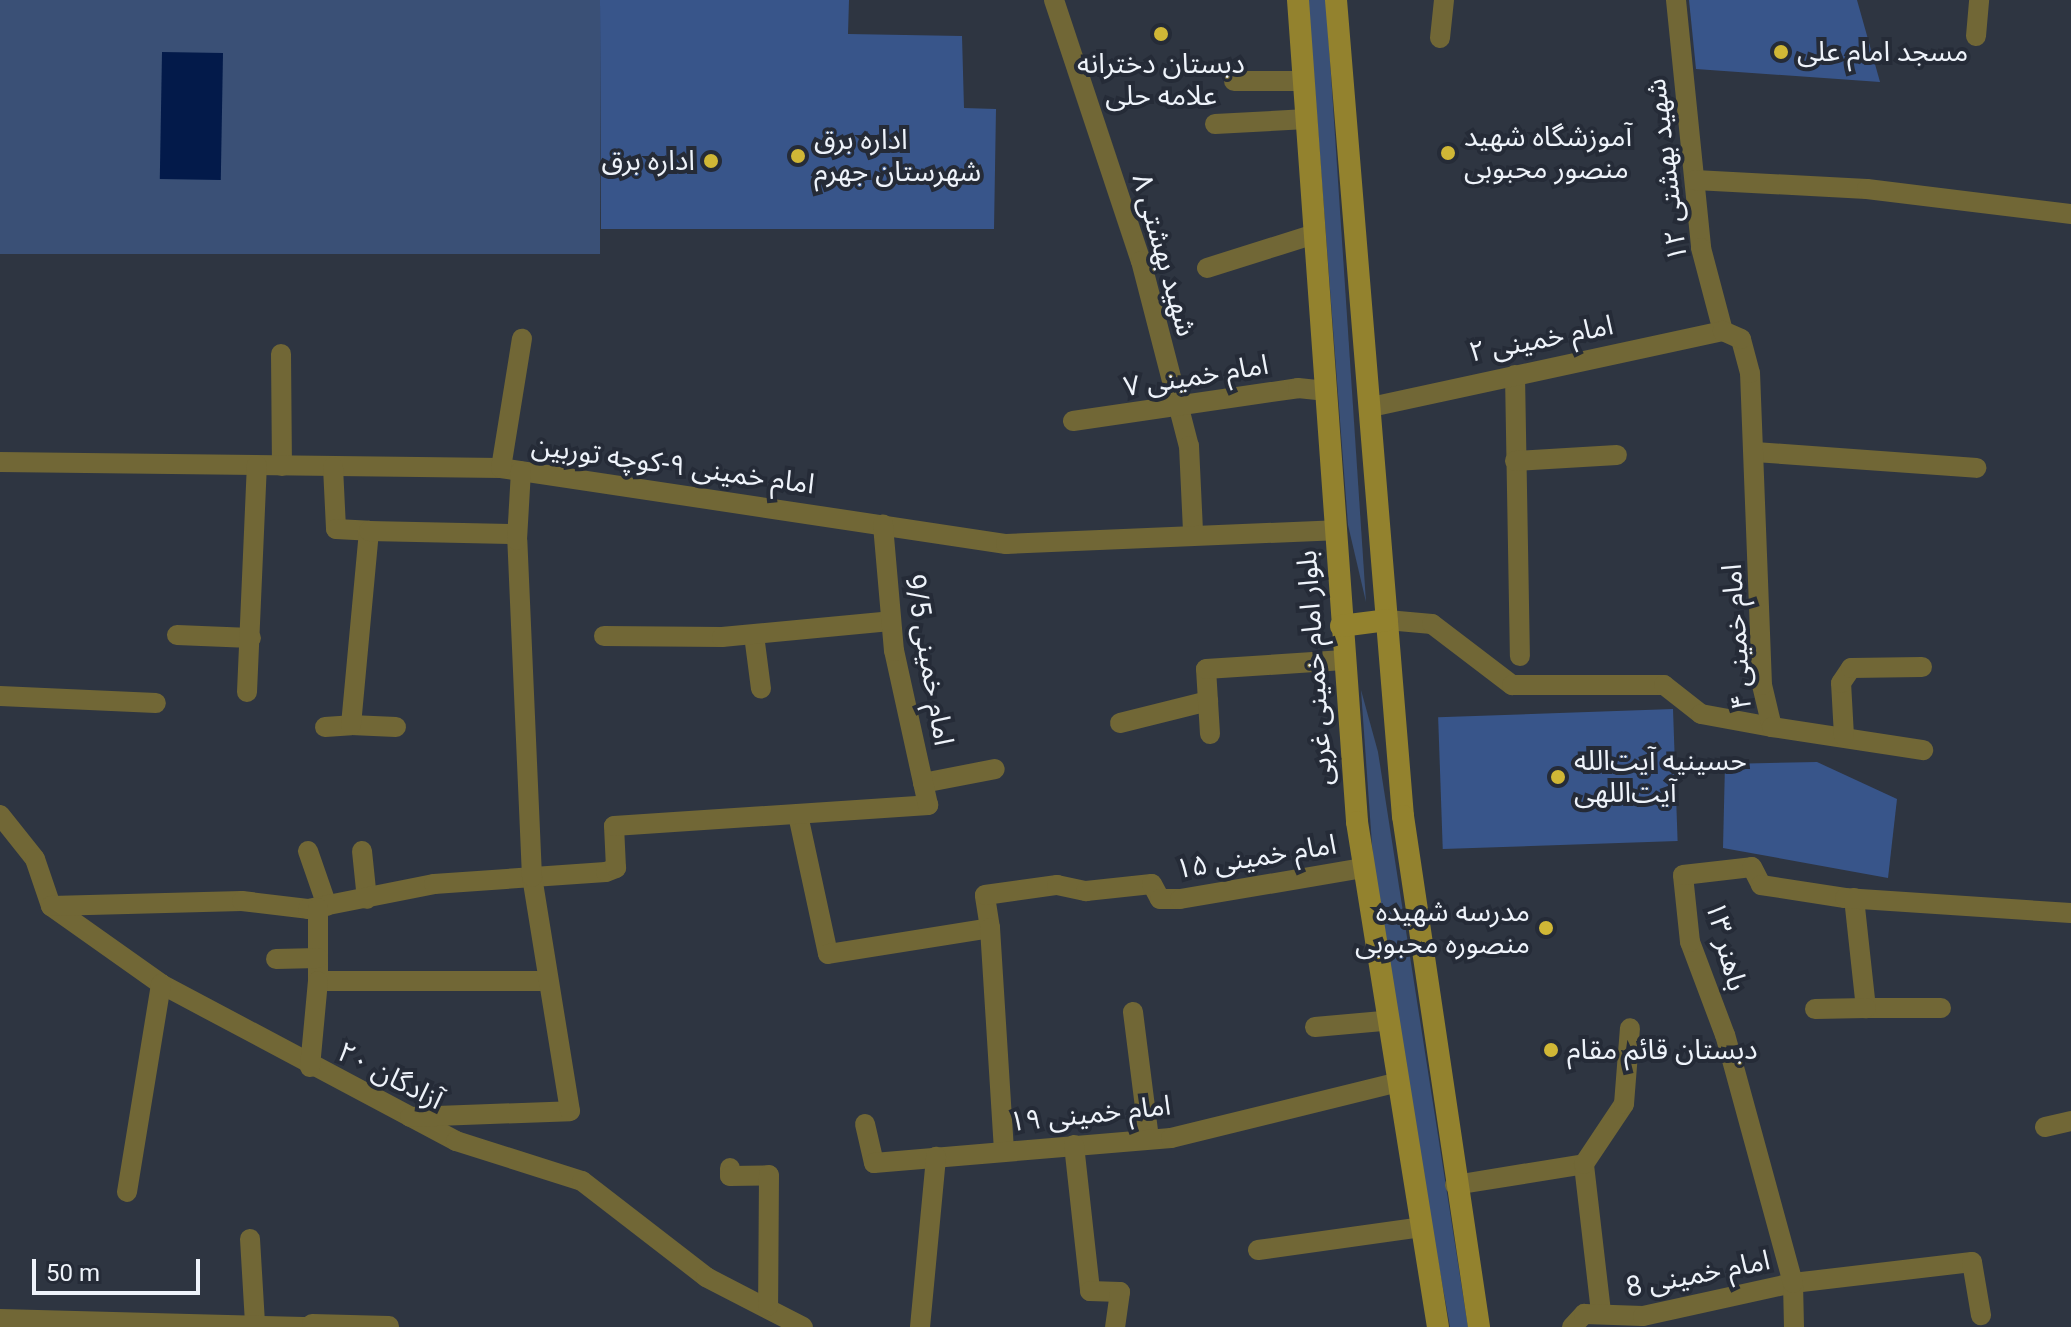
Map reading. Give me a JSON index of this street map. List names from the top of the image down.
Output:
{
  "streets": {
    "main road": ["بلوار امام خمینی غربی"],
    "street": [
      "شهید بهشتی ۱۲",
      "شهید بهشتی ۸",
      "امام خمینی ۲",
      "امام خمینی ۷",
      "امام خمینی ۹-کوچه توربین",
      "امام خمینی ۴",
      "امام خمینی 9/5",
      "امام خمینی ۱۵",
      "باهنر ۱۳",
      "آزادگان ۲۰",
      "امام خمینی ۱۹",
      "امام خمینی 8"
    ]
  },
  "crossings": [
    ["شهید بهشتی ۱۲", "امام خمینی ۲"],
    ["شهید بهشتی ۱۲", "امام خمینی ۴"],
    ["شهید بهشتی ۸", "امام خمینی ۷"],
    ["شهید بهشتی ۸", "امام خمینی ۹-کوچه توربین"],
    ["امام خمینی ۲", "امام خمینی ۴"],
    ["امام خمینی ۷", "بلوار امام خمینی غربی"],
    ["امام خمینی ۹-کوچه توربین", "امام خمینی 9/5"],
    ["امام خمینی ۹-کوچه توربین", "بلوار امام خمینی غربی"],
    ["بلوار امام خمینی غربی", "امام خمینی ۱۵"],
    ["بلوار امام خمینی غربی", "امام خمینی ۱۹"],
    ["باهنر ۱۳", "امام خمینی 8"]
  ],
  "places": [
    "دبستان دخترانه علامه حلی",
    "مسجد امام علی",
    "آموزشگاه شهید منصور محبوبی",
    "اداره برق شهرستان جهرم",
    "اداره برق",
    "حسینیه آیت‌الله آیت‌اللهی",
    "مدرسه شهیده منصوره محبوبی",
    "دبستان قائم مقام"
  ],
  "scale_bar": "50 m"
}
